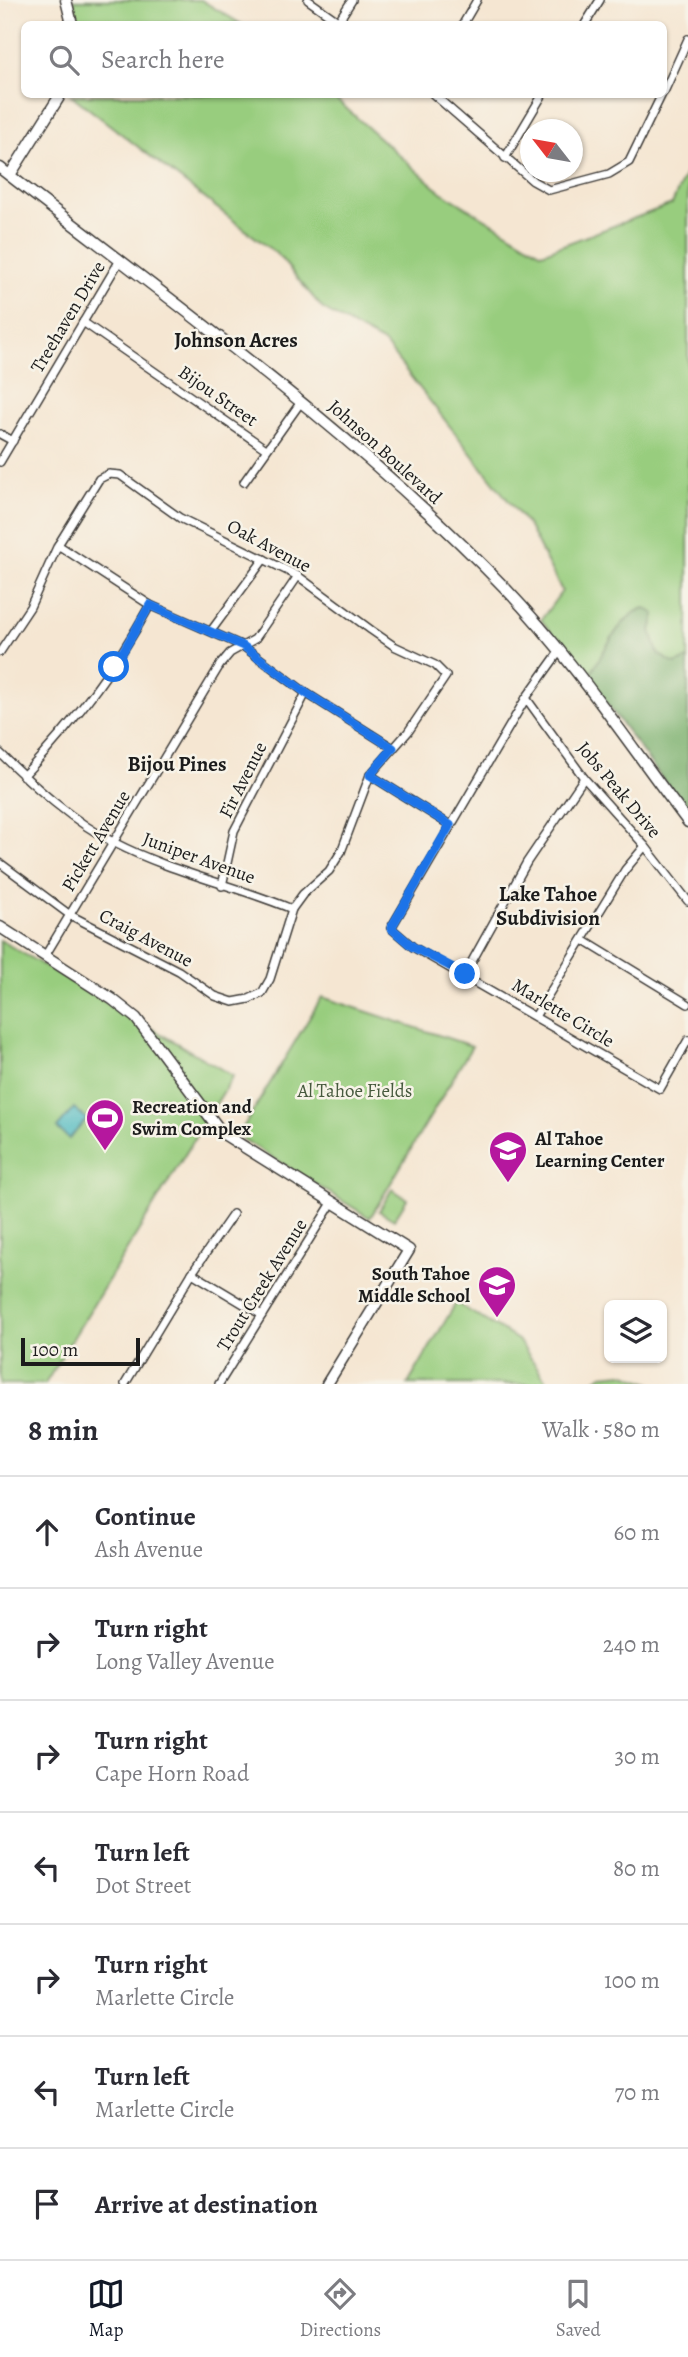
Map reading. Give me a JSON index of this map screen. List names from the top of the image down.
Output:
{
  "streets": {
    "street": [
      "Treehaven Drive",
      "Bijou Street",
      "Johnson Boulevard",
      "Oak Avenue",
      "Fir Avenue",
      "Jobs Peak Drive",
      "Pickett Avenue",
      "Juniper Avenue",
      "Craig Avenue",
      "Marlette Circle",
      "Trout Creek Avenue"
    ]
  },
  "crossings": [
    ["Treehaven Drive", "Bijou Street"],
    ["Treehaven Drive", "Johnson Boulevard"],
    ["Bijou Street", "Johnson Boulevard"],
    ["Johnson Boulevard", "Marlette Circle"],
    ["Oak Avenue", "Pickett Avenue"],
    ["Fir Avenue", "Juniper Avenue"],
    ["Jobs Peak Drive", "Marlette Circle"],
    ["Pickett Avenue", "Juniper Avenue"],
    ["Pickett Avenue", "Craig Avenue"],
    ["Juniper Avenue", "Craig Avenue"]
  ],
  "districts": ["Johnson Acres", "Bijou Pines", "Lake Tahoe Subdivision"],
  "parks": ["Al Tahoe Fields"],
  "places": {
    "sports": ["Recreation and Swim Complex"],
    "school or university": ["Al Tahoe Learning Center", "South Tahoe Middle School"]
  },
  "scale_bar": "100 m",
  "north": "top left",
  "page": {
    "search": "Search here",
    "scale": "100 m",
    "heading": ["8 min", "Walk · 580 m"],
    "list": [
      ["Continue", "Ash Avenue", "60 m"],
      ["Turn right", "Long Valley Avenue", "240 m"],
      ["Turn right", "Cape Horn Road", "30 m"],
      ["Turn left", "Dot Street", "80 m"],
      ["Turn right", "Marlette Circle", "100 m"],
      ["Turn left", "Marlette Circle", "70 m"],
      "Arrive at destination"
    ],
    "nav": ["Map", "Directions", "Saved"]
  }
}
